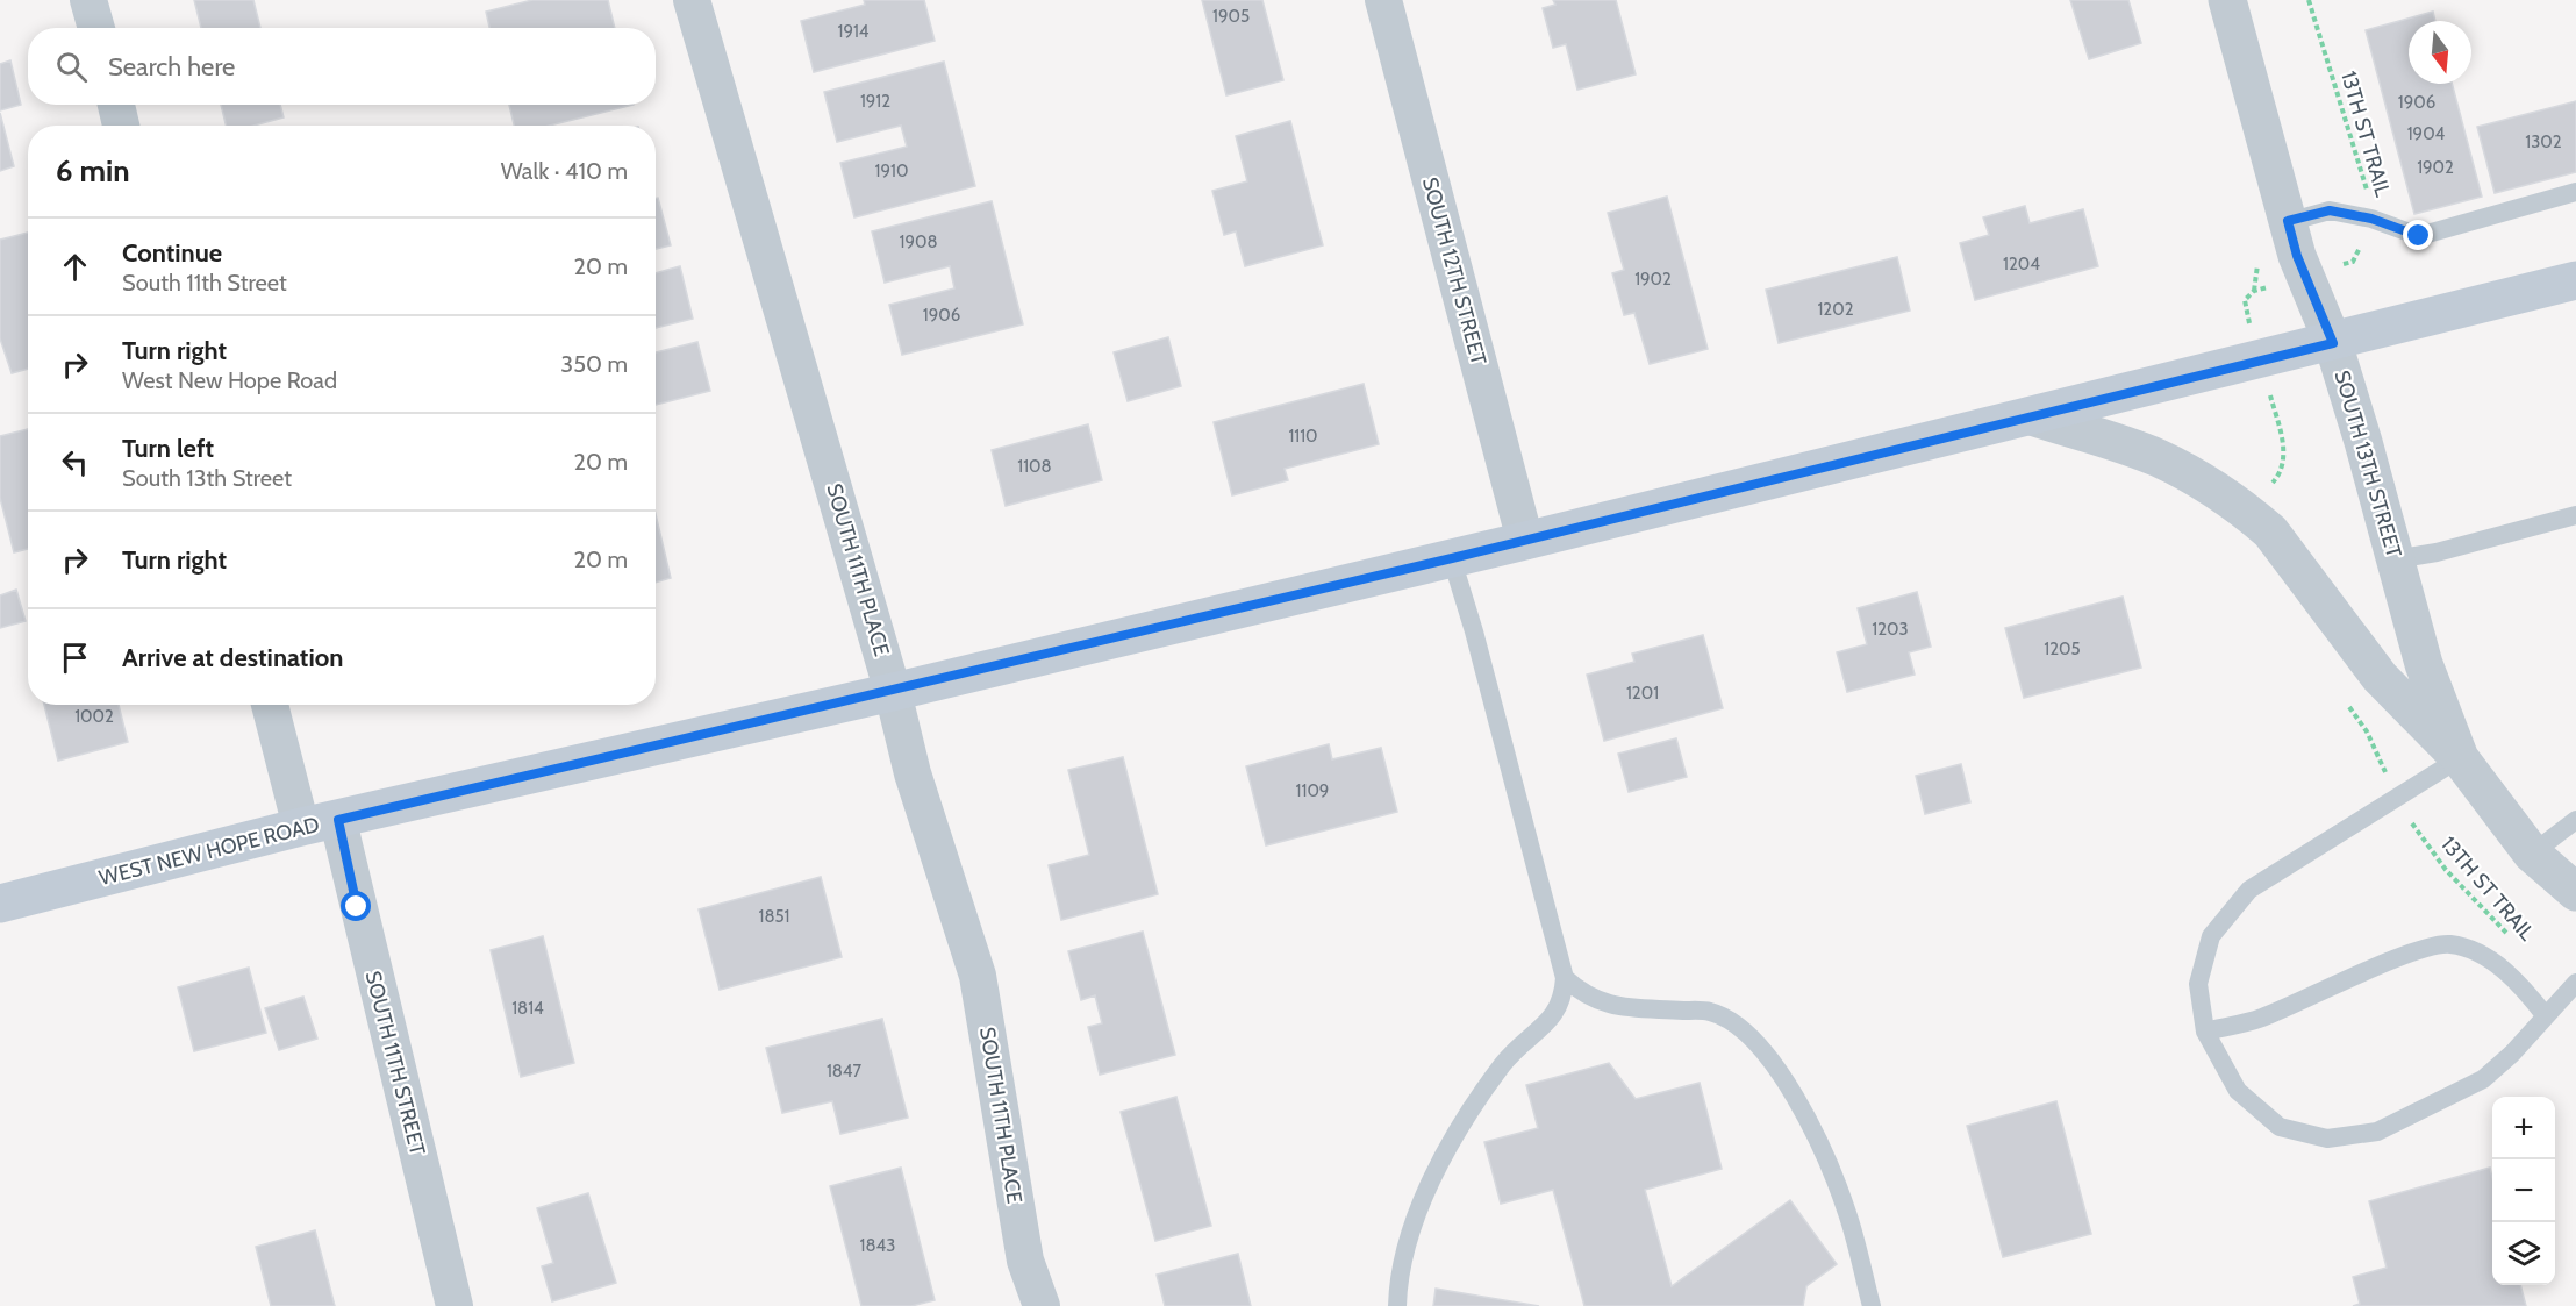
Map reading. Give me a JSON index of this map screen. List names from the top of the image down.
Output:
{
  "streets": {
    "main road": ["WEST NEW HOPE ROAD"],
    "street": [
      "SOUTH 12TH STREET",
      "SOUTH 13TH STREET",
      "SOUTH 11TH PLACE",
      "SOUTH 11TH STREET"
    ],
    "path": ["13TH ST TRAIL"]
  },
  "crossings": [
    ["SOUTH 12TH STREET", "WEST NEW HOPE ROAD"],
    ["SOUTH 13TH STREET", "WEST NEW HOPE ROAD"],
    ["SOUTH 11TH PLACE", "WEST NEW HOPE ROAD"],
    ["WEST NEW HOPE ROAD", "SOUTH 11TH STREET"]
  ],
  "house_numbers": [
    "1905",
    "1914",
    "1912",
    "1906",
    "1904",
    "1302",
    "1902",
    "1910",
    "1908",
    "1204",
    "1902",
    "1202",
    "1906",
    "1110",
    "1108",
    "1203",
    "1205",
    "1201",
    "1002",
    "1109",
    "1851",
    "1814",
    "1847",
    "1843"
  ],
  "north": "bottom",
  "page": {
    "search": "Search here",
    "heading": ["6 min", "Walk · 410 m"],
    "list": [
      ["Continue", "South 11th Street", "20 m"],
      ["Turn right", "West New Hope Road", "350 m"],
      ["Turn left", "South 13th Street", "20 m"],
      ["Turn right", "20 m"],
      "Arrive at destination"
    ],
    "map_buttons": ["+", "−"]
  }
}
